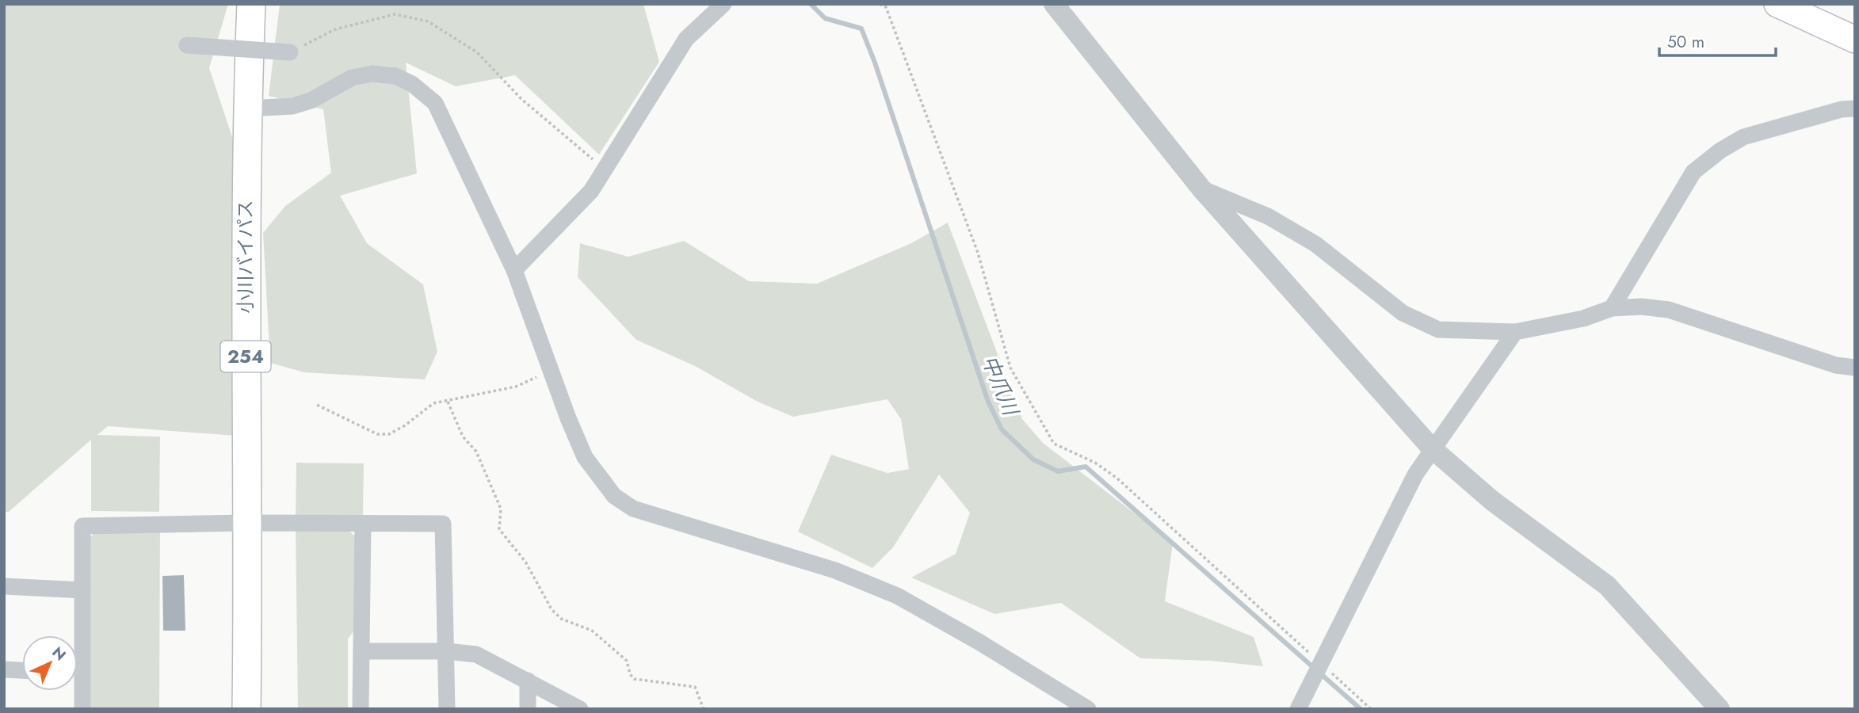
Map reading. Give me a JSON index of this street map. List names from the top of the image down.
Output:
{
  "streets": {
    "highway": ["小川バイパス", "254"]
  },
  "water": ["中爪川"],
  "scale_bar": "50 m",
  "north": "top right"
}
